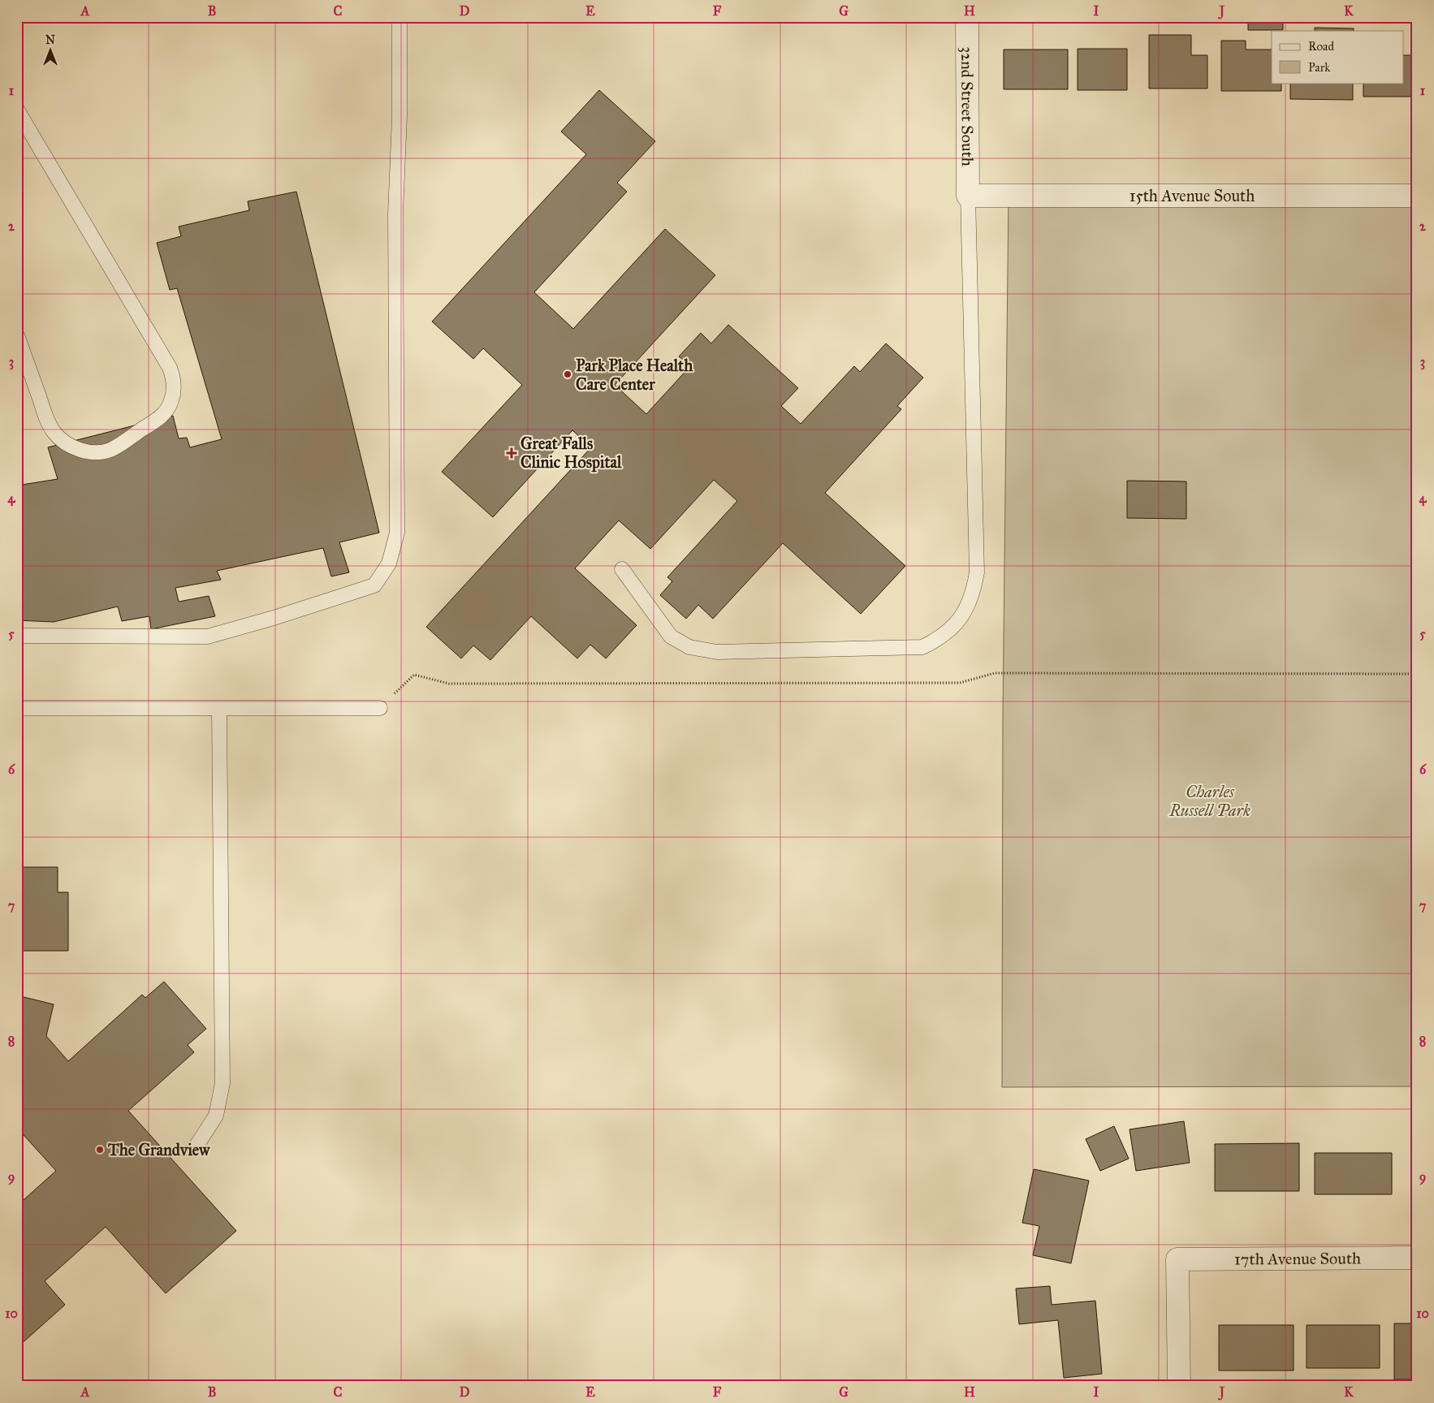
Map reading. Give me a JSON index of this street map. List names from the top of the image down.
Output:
{
  "streets": {
    "street": ["32nd Street South", "15th Avenue South", "17th Avenue South"]
  },
  "crossings": [
    ["32nd Street South", "15th Avenue South"]
  ],
  "parks": ["Charles Russell Park"],
  "places": {
    "other": ["Park Place Health Care Center", "The Grandview"],
    "health": ["Great Falls Clinic Hospital"]
  },
  "legend": ["Road", "Park"],
  "north": "top",
  "grid": {
    "columns": [
      "A",
      "B",
      "C",
      "D",
      "E",
      "F",
      "G",
      "H",
      "I",
      "J",
      "K"
    ],
    "rows": [
      "1",
      "2",
      "3",
      "4",
      "5",
      "6",
      "7",
      "8",
      "9",
      "10"
    ]
  }
}
